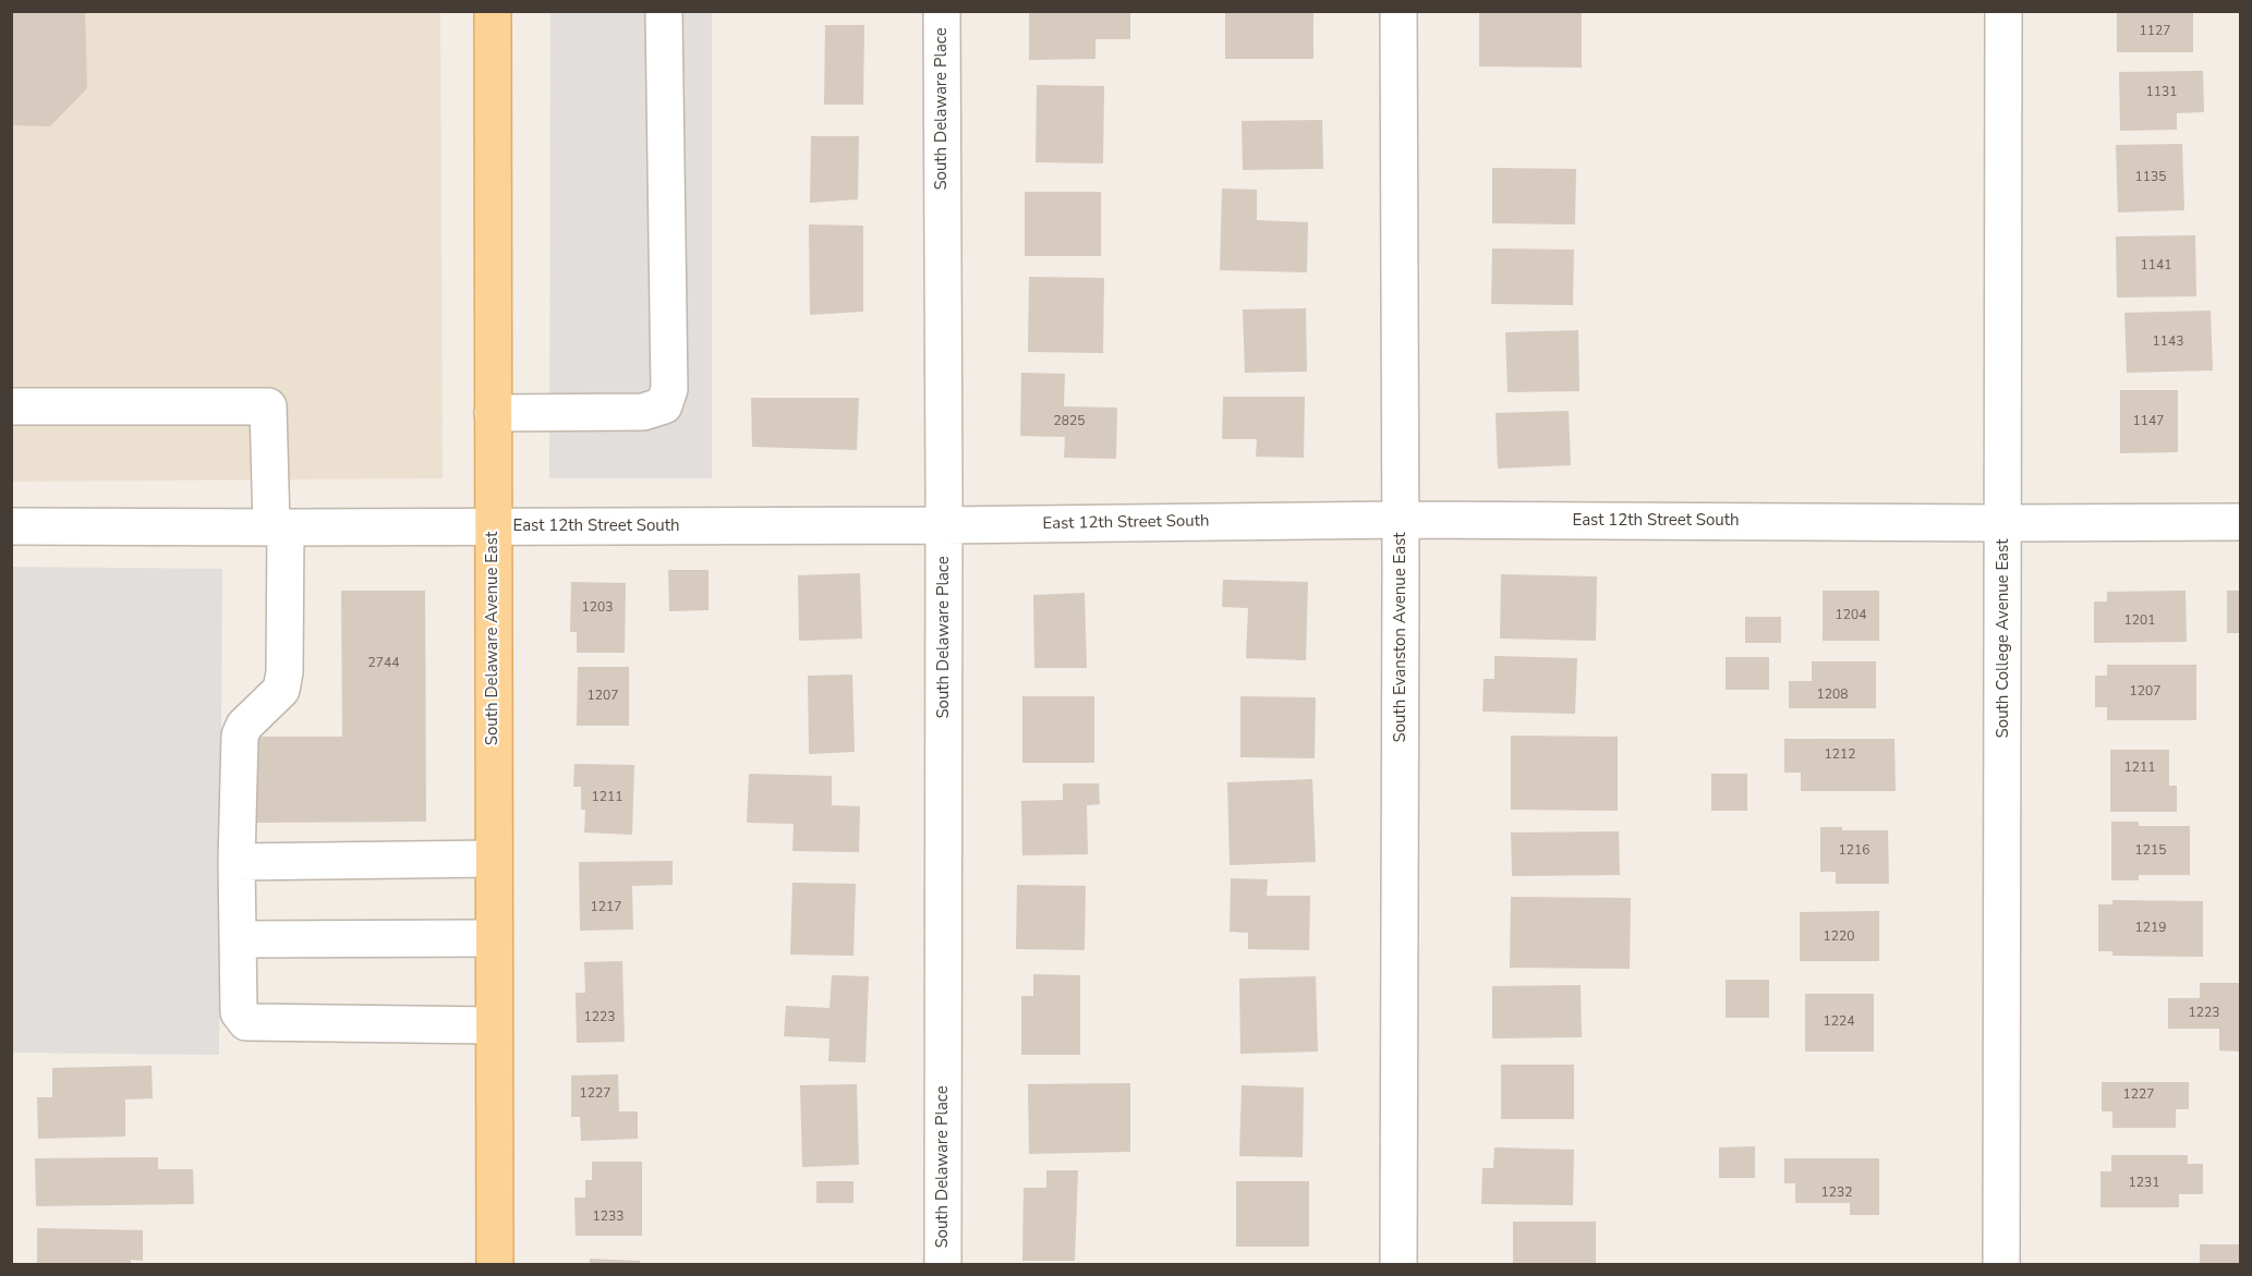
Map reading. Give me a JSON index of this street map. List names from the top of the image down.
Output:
{
  "streets": {
    "main road": ["South Delaware Avenue East"],
    "street": [
      "South Delaware Place",
      "East 12th Street South",
      "South Evanston Avenue East",
      "South College Avenue East"
    ]
  },
  "crossings": [
    ["South Delaware Place", "East 12th Street South"],
    ["East 12th Street South", "South Evanston Avenue East"],
    ["East 12th Street South", "South Delaware Avenue East"],
    ["East 12th Street South", "South College Avenue East"]
  ],
  "house_numbers": [
    "1127",
    "1131",
    "1135",
    "1141",
    "1143",
    "2825",
    "1147",
    "1203",
    "1204",
    "1201",
    "2744",
    "1207",
    "1208",
    "1207",
    "1212",
    "1211",
    "1211",
    "1216",
    "1215",
    "1217",
    "1219",
    "1220",
    "1223",
    "1223",
    "1224",
    "1227",
    "1227",
    "1231",
    "1232",
    "1233"
  ]
}
